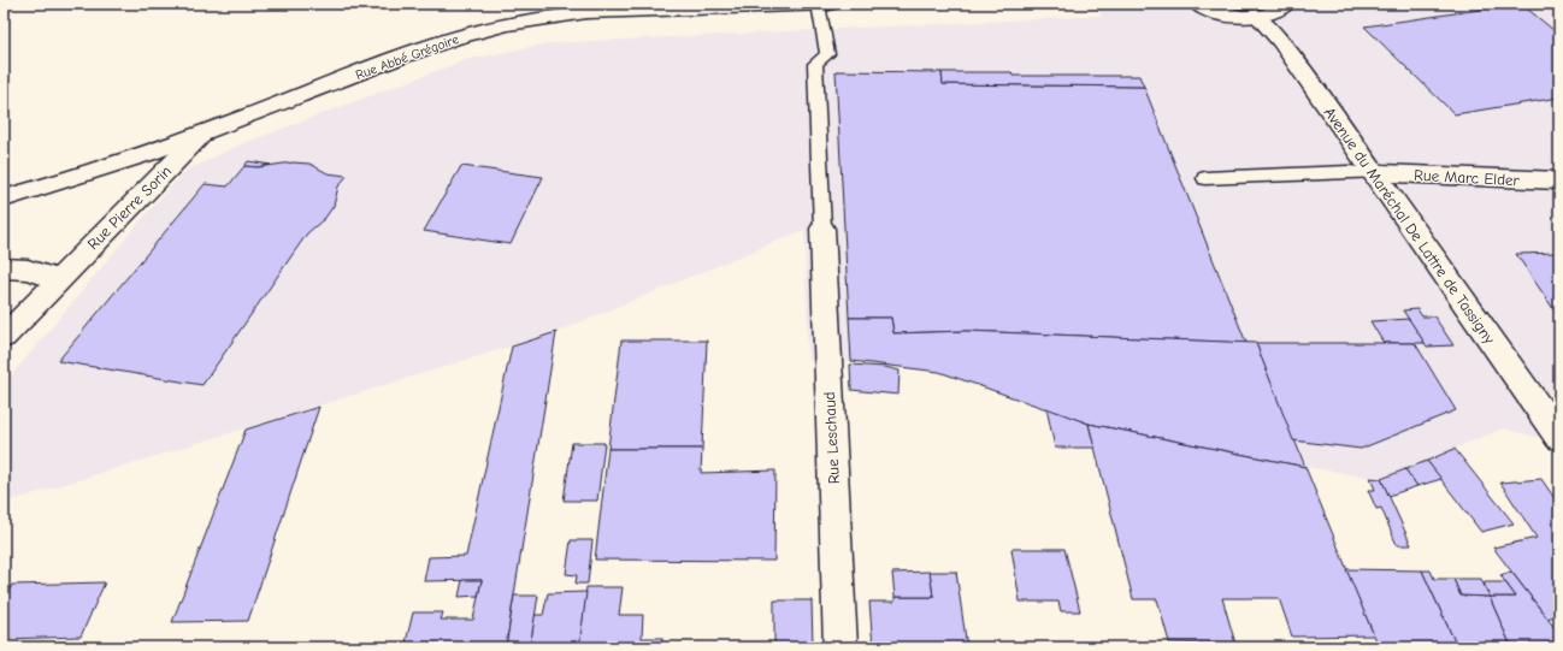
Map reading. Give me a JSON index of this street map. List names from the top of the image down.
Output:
{
  "streets": {
    "street": [
      "Rue Abbé Grégoire",
      "Rue Marc Elder",
      "Rue Pierre Sorin",
      "Avenue du Maréchal De Lattre de Tassigny",
      "Rue Leschaud"
    ]
  },
  "crossings": [
    ["Rue Abbé Grégoire", "Rue Pierre Sorin"],
    ["Rue Marc Elder", "Avenue du Maréchal De Lattre de Tassigny"]
  ]
}
